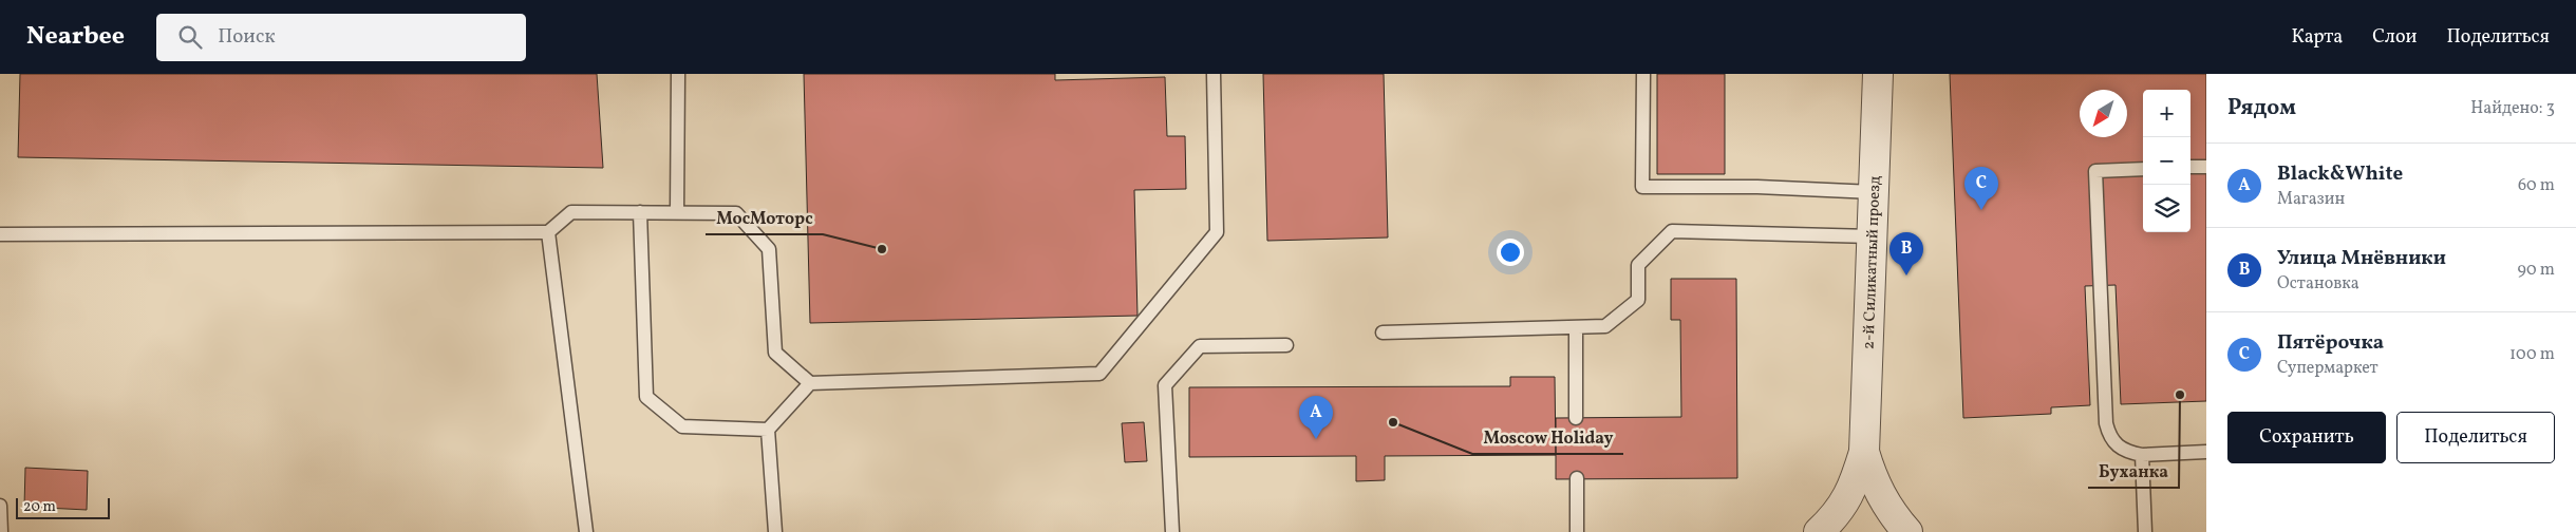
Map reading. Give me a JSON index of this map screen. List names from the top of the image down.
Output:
{
  "streets": {
    "street": ["2-й Силикатный проезд"]
  },
  "places": ["МосМоторс", "Буханка", "Moscow Holiday"],
  "scale_bar": "20 m",
  "north": "bottom left",
  "page": {
    "header": "Nearbee",
    "search": "Поиск",
    "nav": ["Карта", "Слои", "Поделиться"],
    "heading": ["Рядом", "Найдено: 3"],
    "map_buttons": ["+", "−"],
    "list": [
      {
        "mark": "A",
        "name": "Black&White",
        "note": "Магазин",
        "value": "60 m"
      },
      {
        "mark": "B",
        "name": "Улица Мнёвники",
        "note": "Остановка",
        "value": "90 m"
      },
      {
        "mark": "C",
        "name": "Пятёрочка",
        "note": "Супермаркет",
        "value": "100 m"
      }
    ],
    "pins": ["C", "B", "A"],
    "buttons": ["Сохранить", "Поделиться"],
    "scale": "20 m"
  }
}
